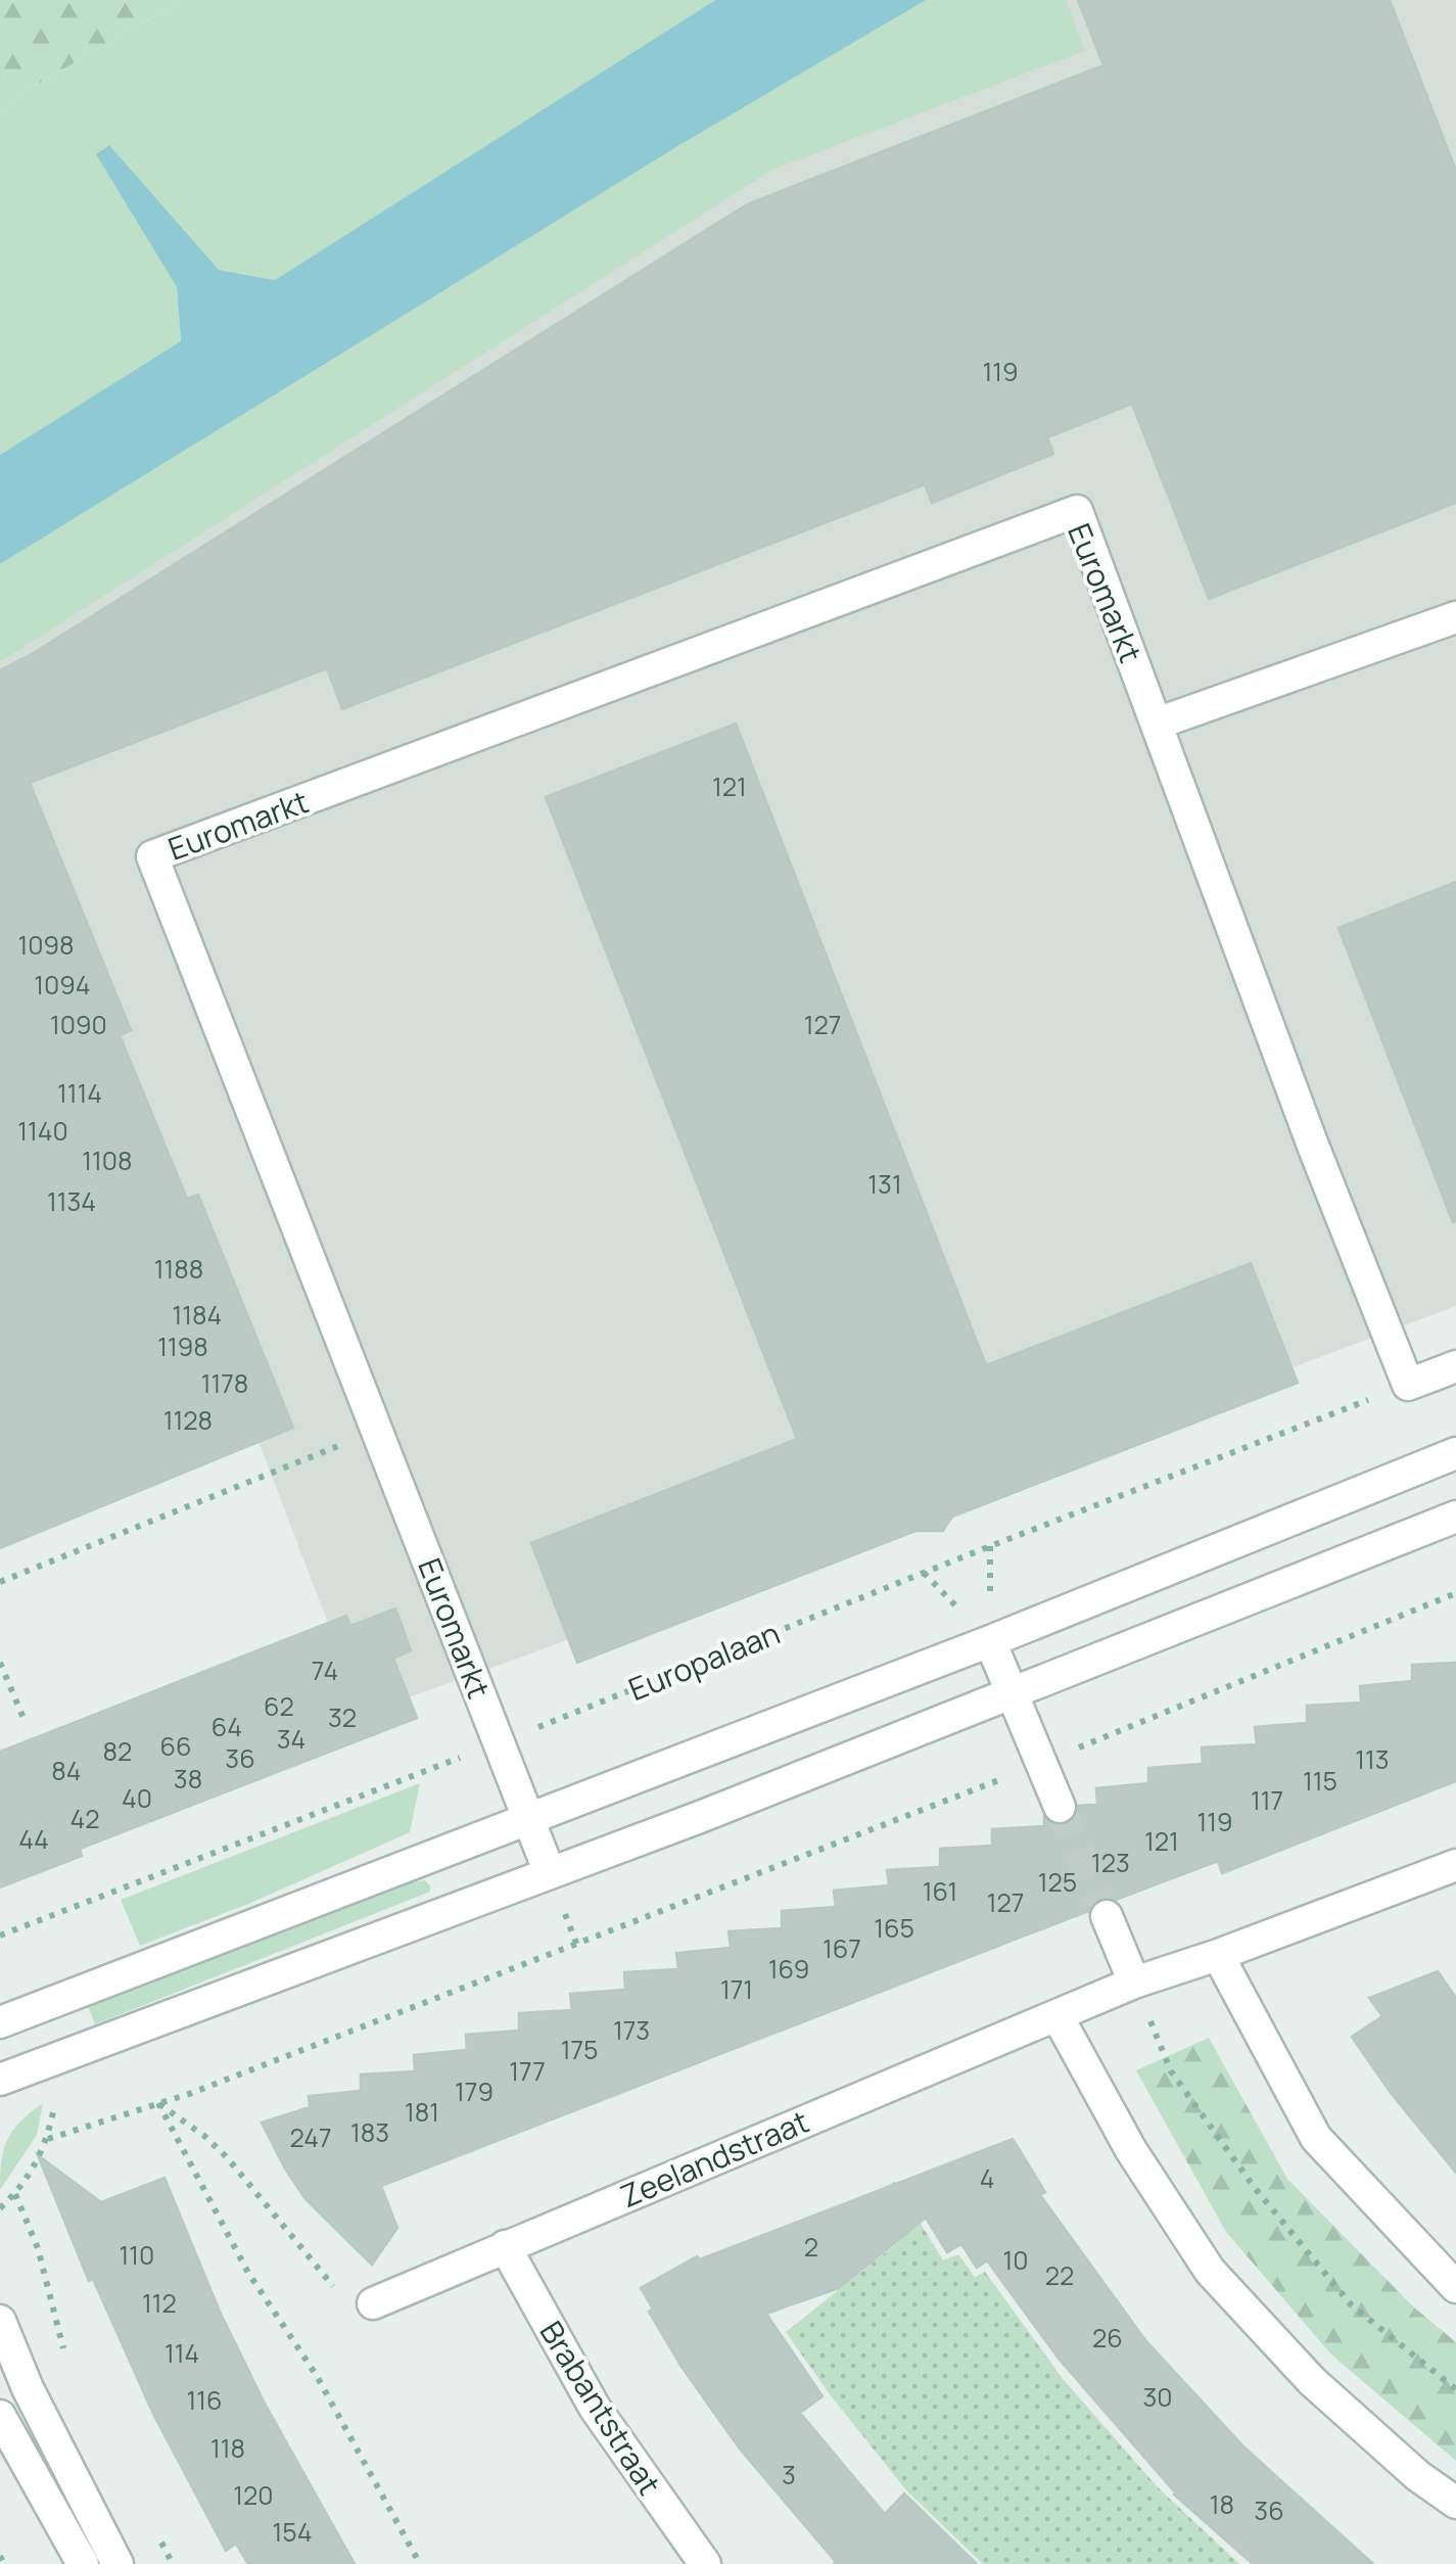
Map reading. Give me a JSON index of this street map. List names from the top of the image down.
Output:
{
  "streets": {
    "street": ["Euromarkt", "Zeelandstraat", "Brabantstraat"],
    "path": ["Europalaan"]
  },
  "crossings": [
    ["Euromarkt", "Europalaan"],
    ["Zeelandstraat", "Brabantstraat"]
  ],
  "house_numbers": [
    "119",
    "121",
    "1098",
    "1094",
    "1090",
    "127",
    "1114",
    "1140",
    "1108",
    "131",
    "1134",
    "1188",
    "1184",
    "1198",
    "1178",
    "1128",
    "74",
    "62",
    "32",
    "64",
    "34",
    "66",
    "82",
    "36",
    "113",
    "84",
    "38",
    "115",
    "40",
    "117",
    "42",
    "119",
    "44",
    "121",
    "123",
    "125",
    "161",
    "127",
    "165",
    "167",
    "169",
    "171",
    "173",
    "175",
    "177",
    "179",
    "181",
    "183",
    "247",
    "4",
    "2",
    "110",
    "10",
    "22",
    "112",
    "26",
    "114",
    "30",
    "116",
    "118",
    "3",
    "120",
    "18",
    "36",
    "154"
  ]
}
